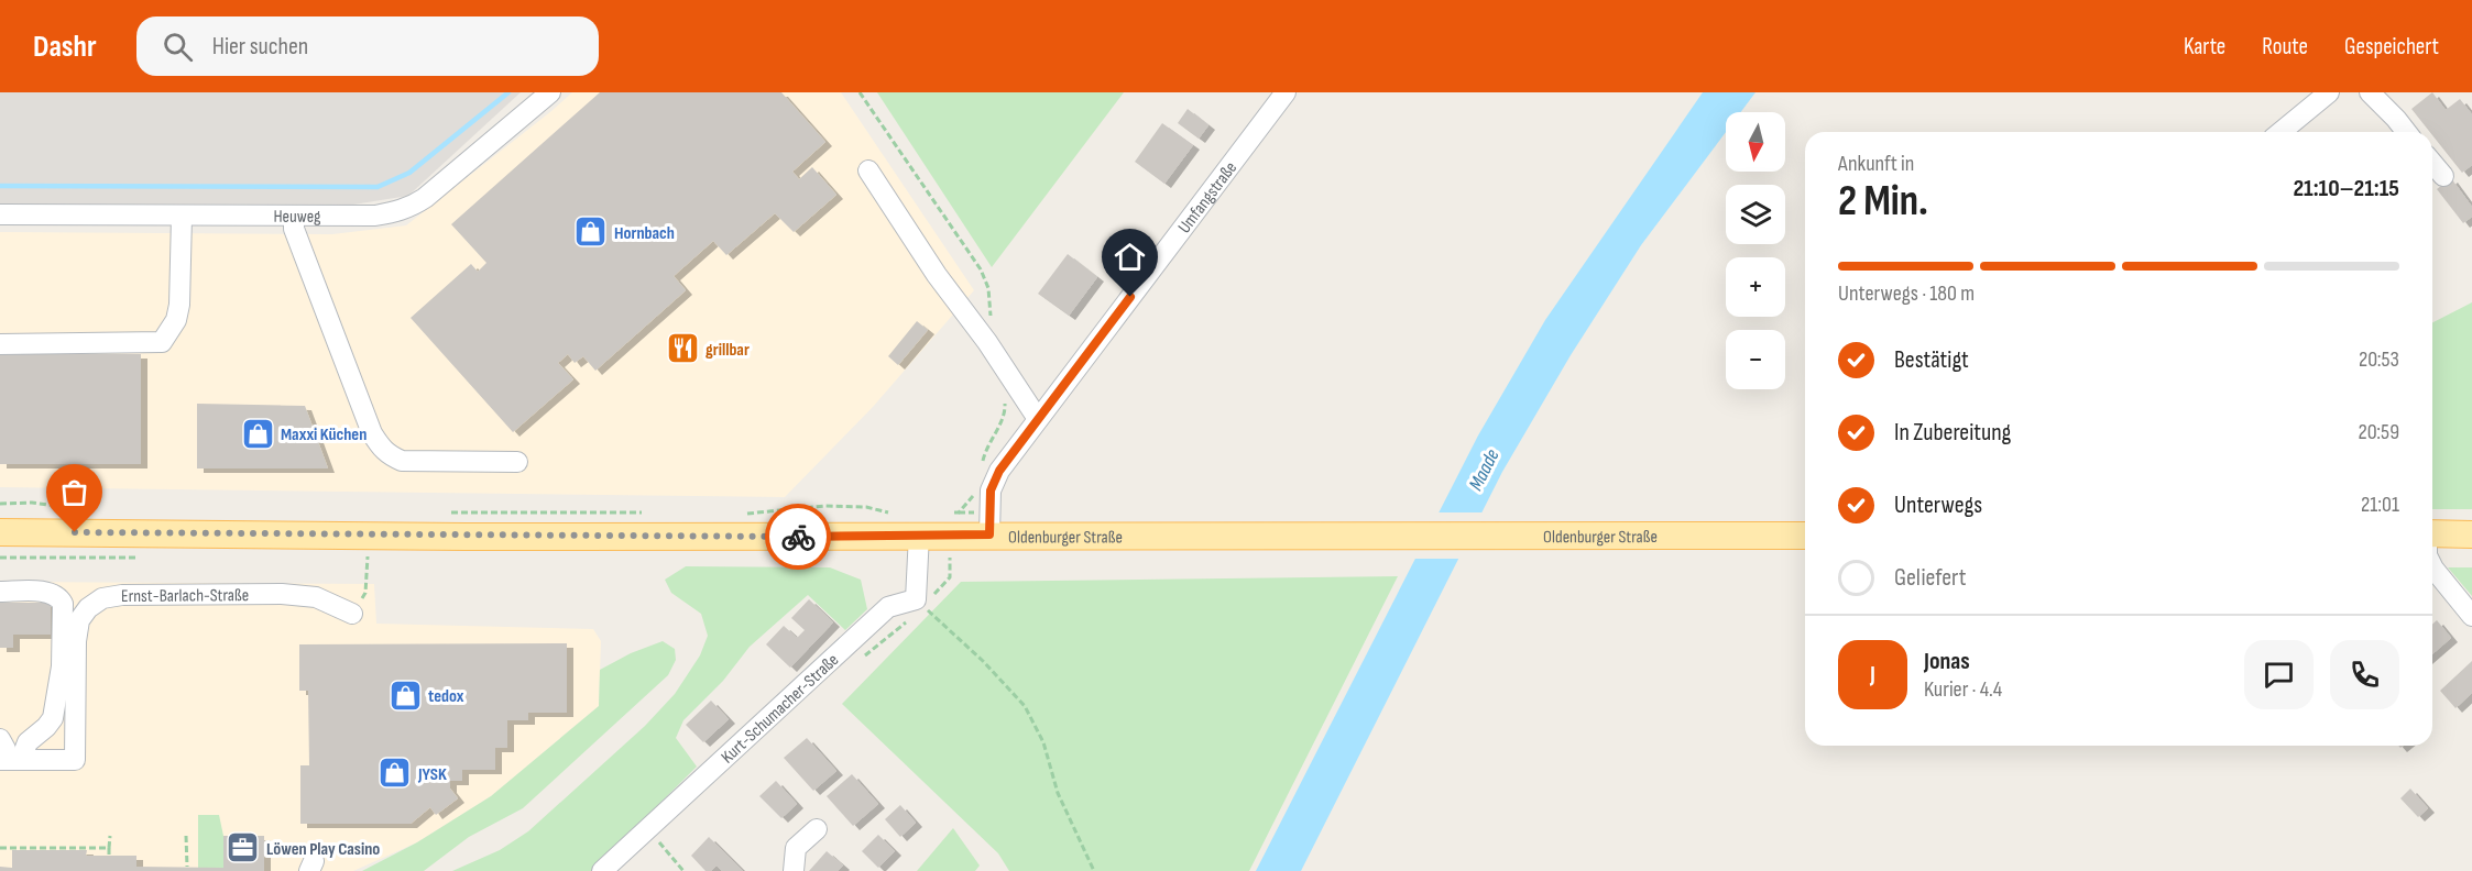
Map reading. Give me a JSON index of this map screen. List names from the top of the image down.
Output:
{
  "streets": {
    "main road": ["Oldenburger Straße"],
    "street": [
      "Umfangstraße",
      "Heuweg",
      "Ernst-Barlach-Straße",
      "Kurt-Schumacher-Straße"
    ]
  },
  "crossings": [
    ["Umfangstraße", "Oldenburger Straße"]
  ],
  "water": ["Maade"],
  "places": {
    "shop": [
      "Hornbach",
      "Maxxi Küchen",
      "tedox",
      "JYSK"
    ],
    "restaurant": ["grillbar"],
    "office": ["Löwen Play Casino"]
  },
  "north": "bottom",
  "page": {
    "header": "Dashr",
    "search": "Hier suchen",
    "nav": ["Karte", "Route", "Gespeichert"],
    "map_buttons": ["+", "−"],
    "heading": ["2 Min.", "Ankunft in", "21:10–21:15"],
    "panel": ["Jonas", "Kurier · 4.4"],
    "bar": "Unterwegs · 180 m",
    "list": [
      ["Bestätigt", "20:53"],
      ["In Zubereitung", "20:59"],
      ["Unterwegs", "21:01"],
      "Geliefert"
    ],
    "round": "J"
  }
}
